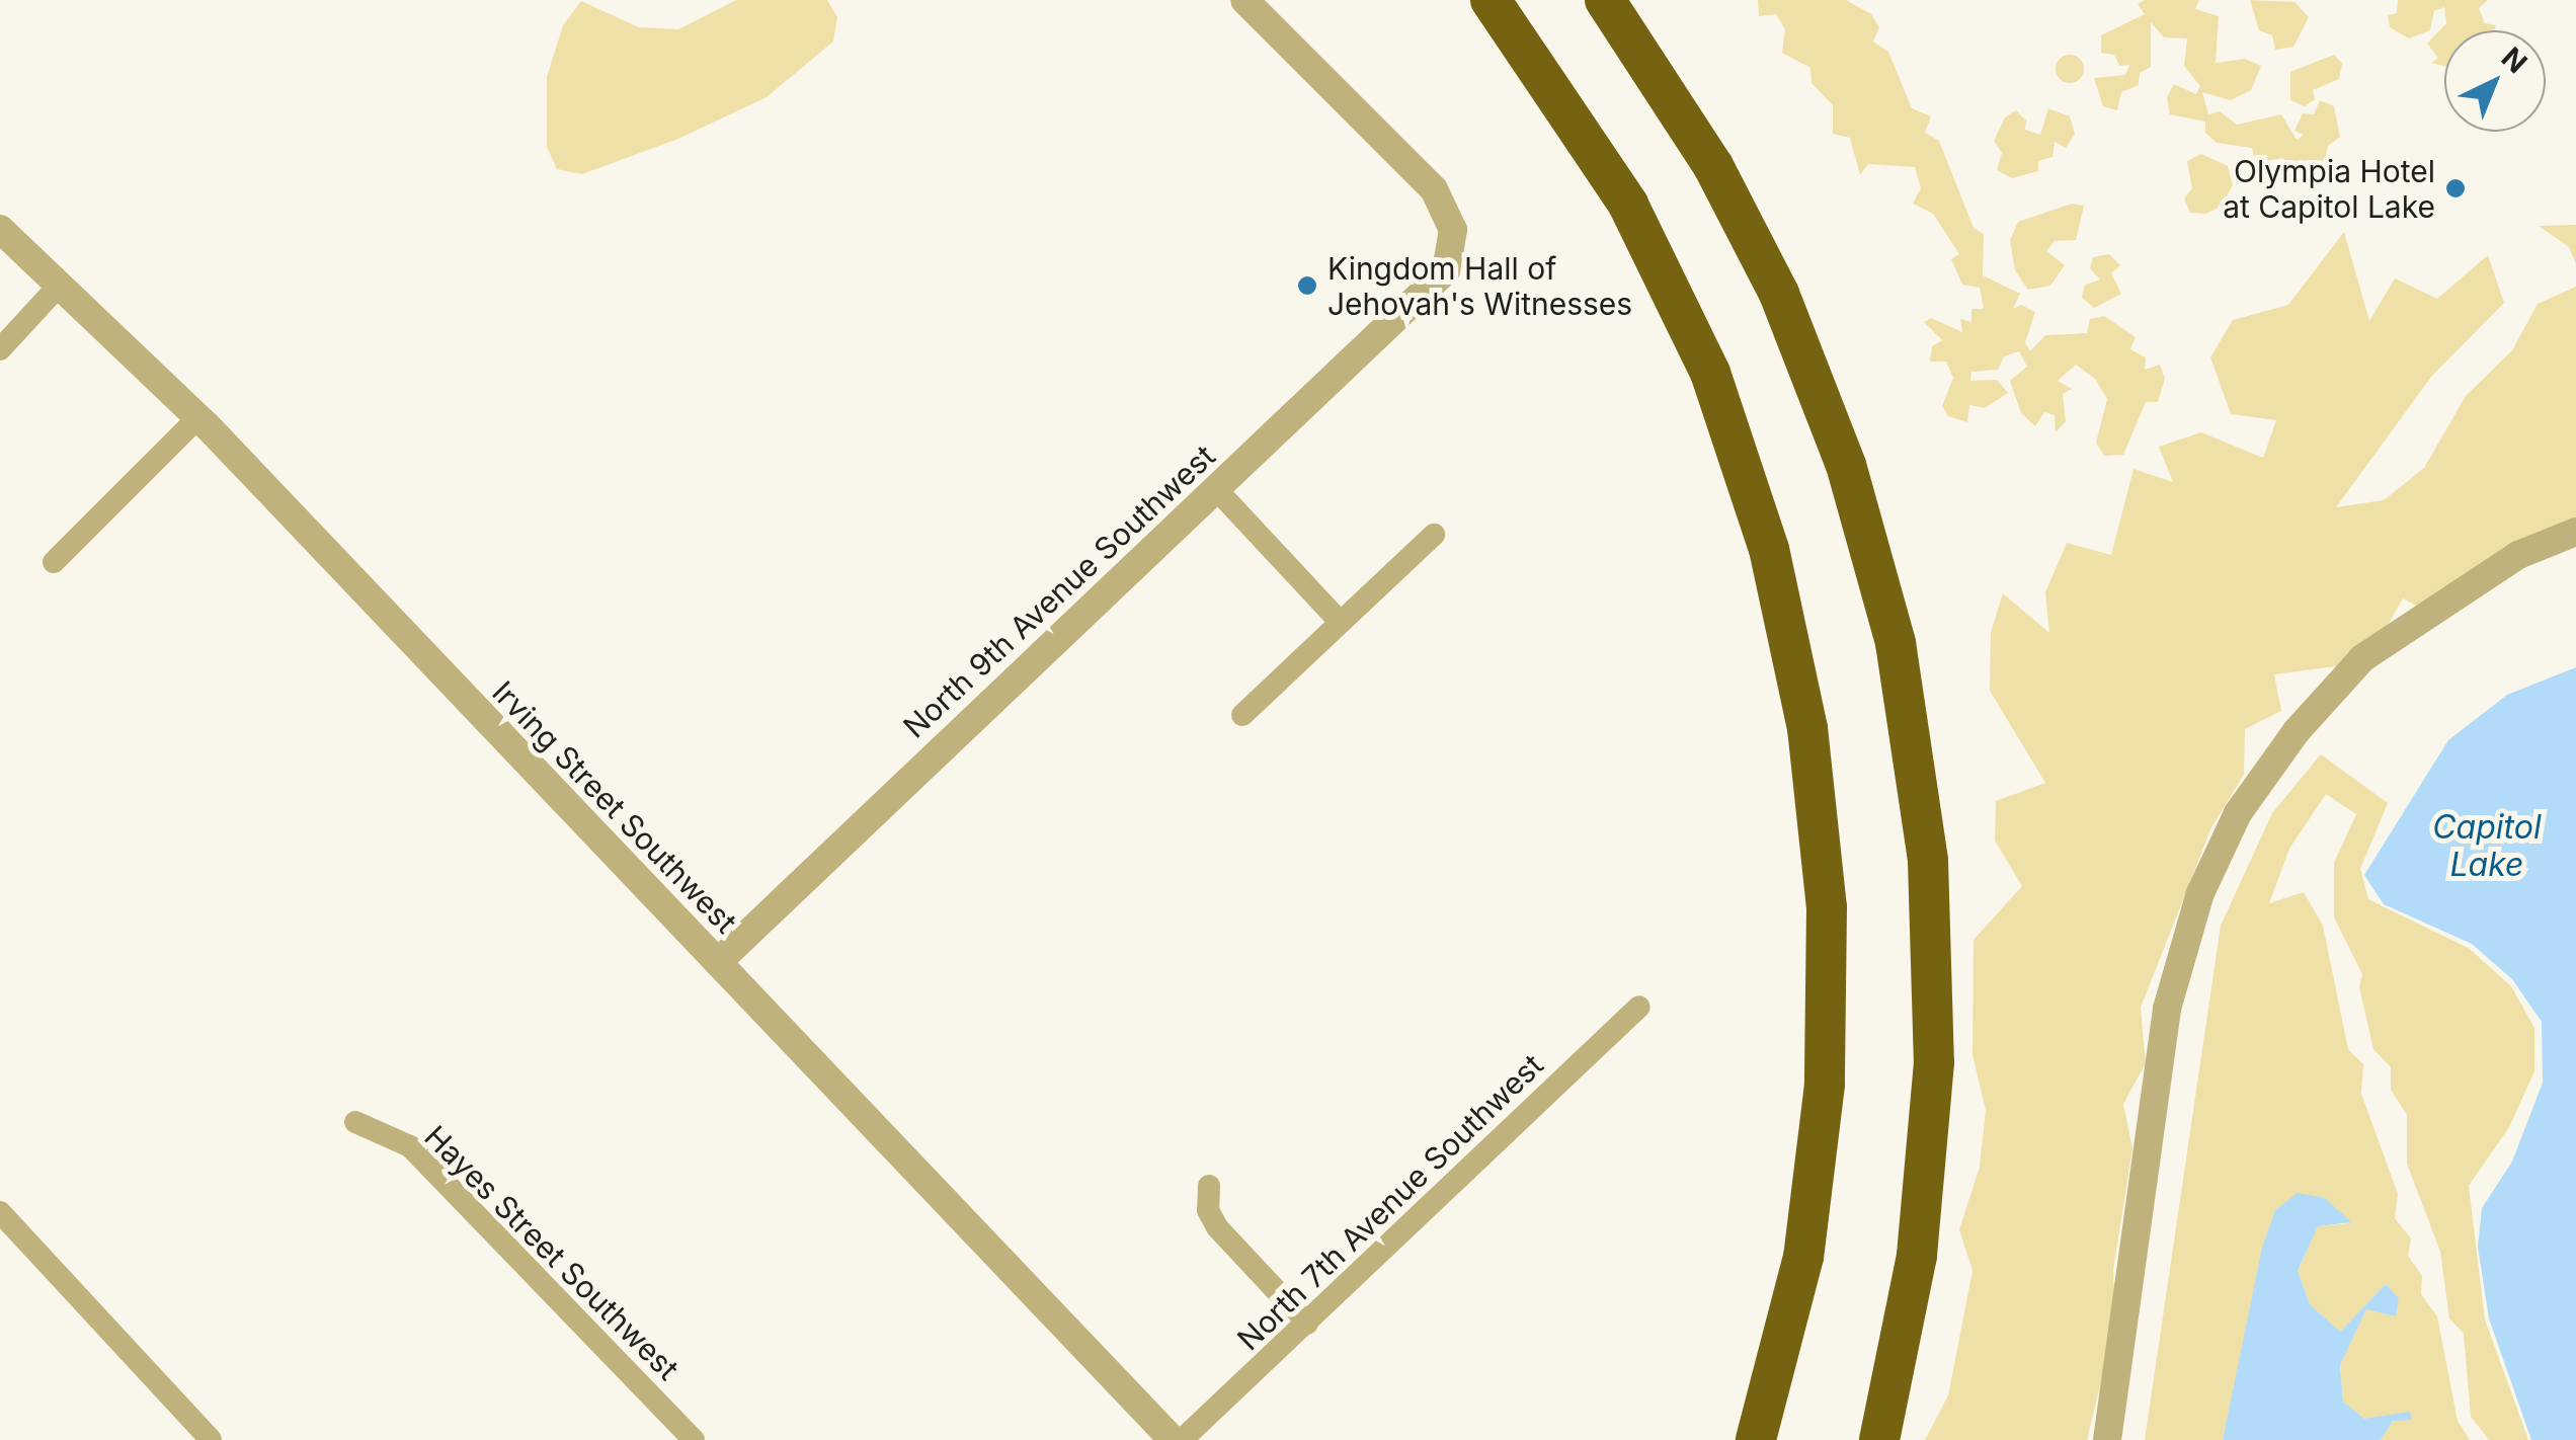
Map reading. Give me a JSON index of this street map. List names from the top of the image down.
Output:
{
  "streets": {
    "street": [
      "North 9th Avenue Southwest",
      "Irving Street Southwest",
      "North 7th Avenue Southwest",
      "Hayes Street Southwest"
    ]
  },
  "crossings": [
    ["North 9th Avenue Southwest", "Irving Street Southwest"]
  ],
  "water": ["Capitol Lake"],
  "places": ["Olympia Hotel at Capitol Lake", "Kingdom Hall of Jehovah's Witnesses"],
  "north": "top right"
}
